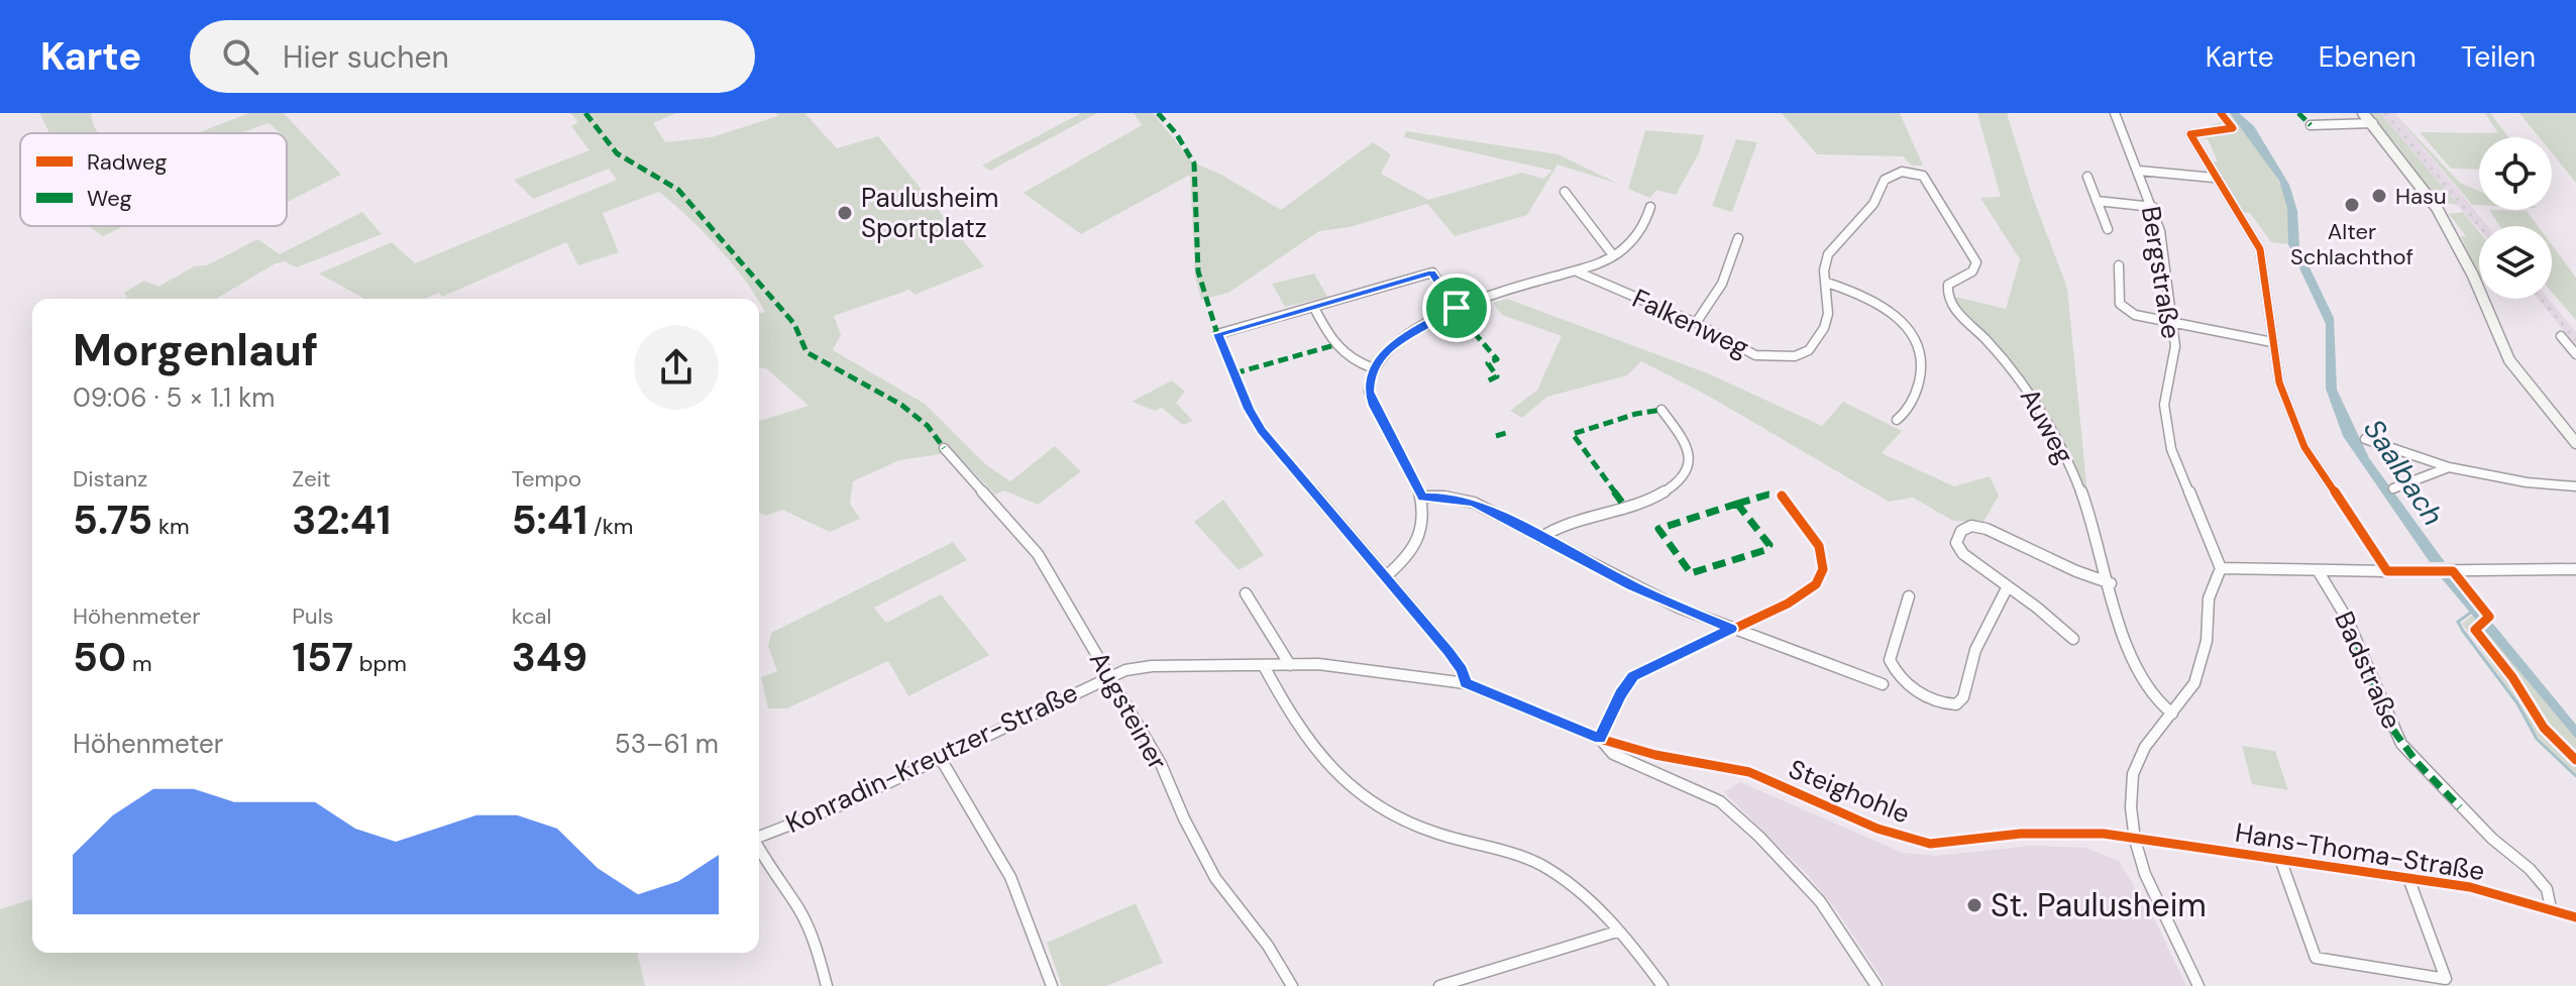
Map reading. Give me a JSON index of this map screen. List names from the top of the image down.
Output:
{
  "streets": {
    "street": [
      "Bergstraße",
      "Falkenweg",
      "Auweg",
      "Badstraße",
      "Augsteiner",
      "Konradin-Kreutzer-Straße",
      "Steighohle",
      "Hans-Thoma-Straße"
    ]
  },
  "crossings": [
    ["Falkenweg", "Auweg"],
    ["Badstraße", "Hans-Thoma-Straße"],
    ["Augsteiner", "Konradin-Kreutzer-Straße"],
    ["Konradin-Kreutzer-Straße", "Steighohle"],
    ["Steighohle", "Hans-Thoma-Straße"]
  ],
  "water": ["Saalbach"],
  "places": [
    "Hasu",
    "Alter Schlachthof",
    "Paulusheim Sportplatz",
    "St. Paulusheim"
  ],
  "legend": ["Radweg", "Weg"],
  "page": {
    "header": "Karte",
    "search": "Hier suchen",
    "nav": ["Karte", "Ebenen", "Teilen"],
    "heading": ["Morgenlauf", "09:06 · 5 × 1.1 km"],
    "stats": [
      ["Distanz", "5.75 km"],
      ["Zeit", "32:41"],
      ["Tempo", "5:41 /km"],
      ["Höhenmeter", "50 m"],
      ["Puls", "157 bpm"],
      ["kcal", "349"]
    ],
    "chart": ["Höhenmeter", "53–61 m"]
  }
}
